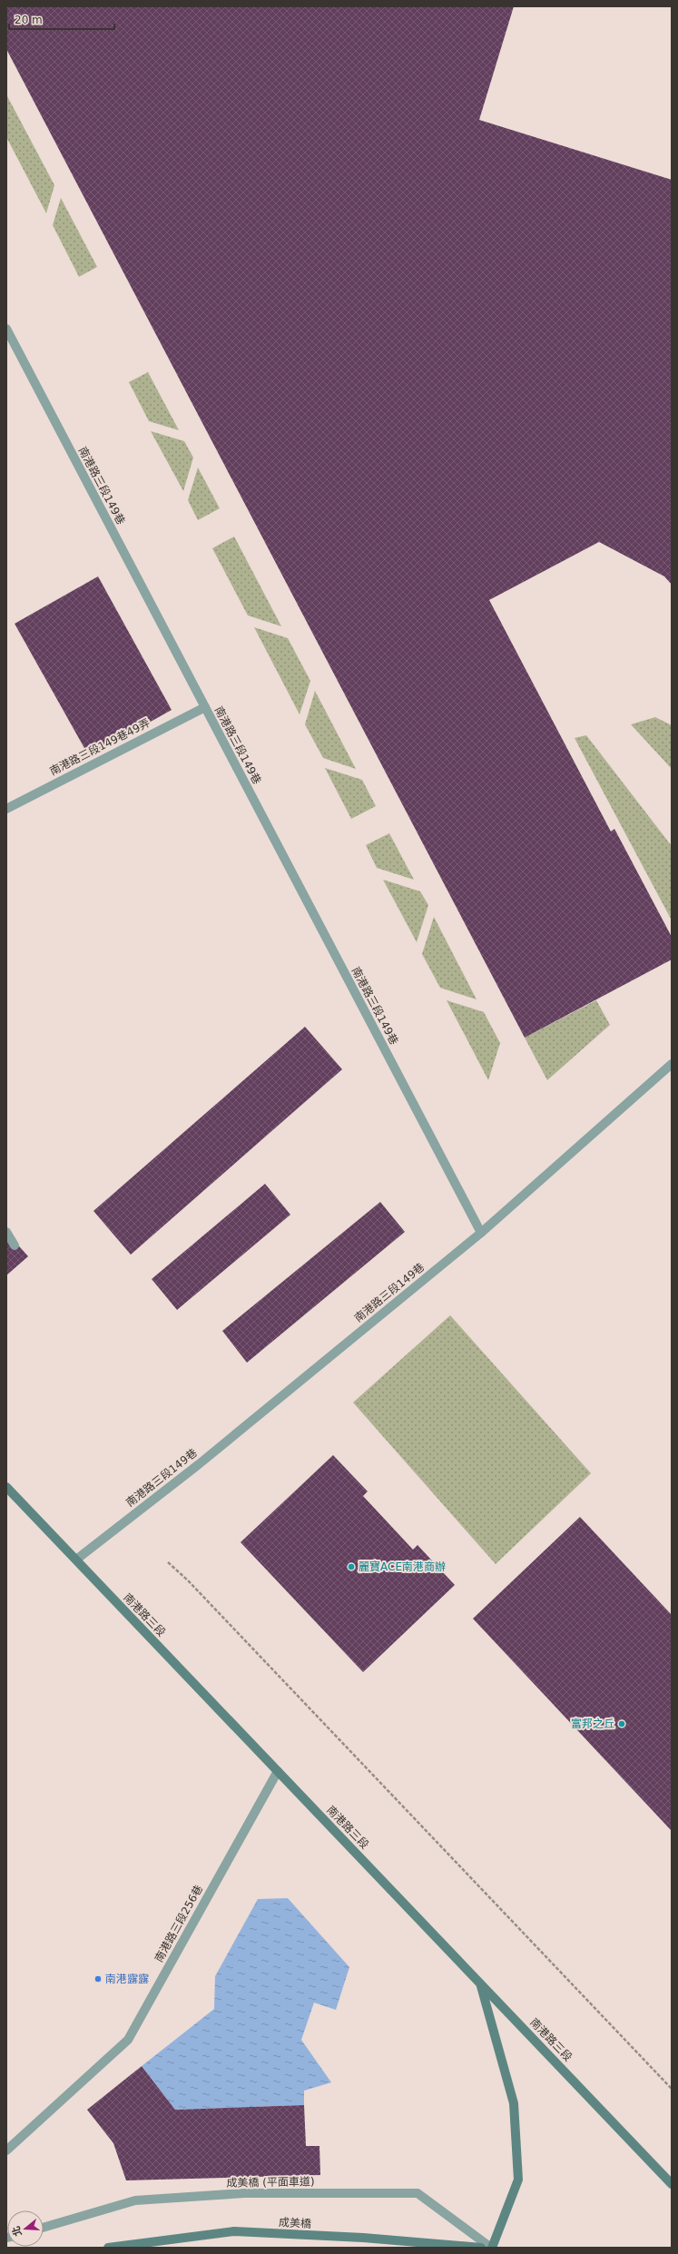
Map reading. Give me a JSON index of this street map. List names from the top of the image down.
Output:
{
  "streets": {
    "main road": ["南港路三段", "成美橋"],
    "street": [
      "南港路三段149巷",
      "南港路三段149巷49弄",
      "南港路三段256巷",
      "成美橋 (平面車道)"
    ]
  },
  "crossings": [
    ["南港路三段149巷", "南港路三段149巷49弄"],
    ["南港路三段149巷", "南港路三段"],
    ["南港路三段", "南港路三段256巷"]
  ],
  "places": ["麗寶ACE南港商辦", "富邦之丘", "南港露露"],
  "scale_bar": "20 m",
  "north": "left"
}
